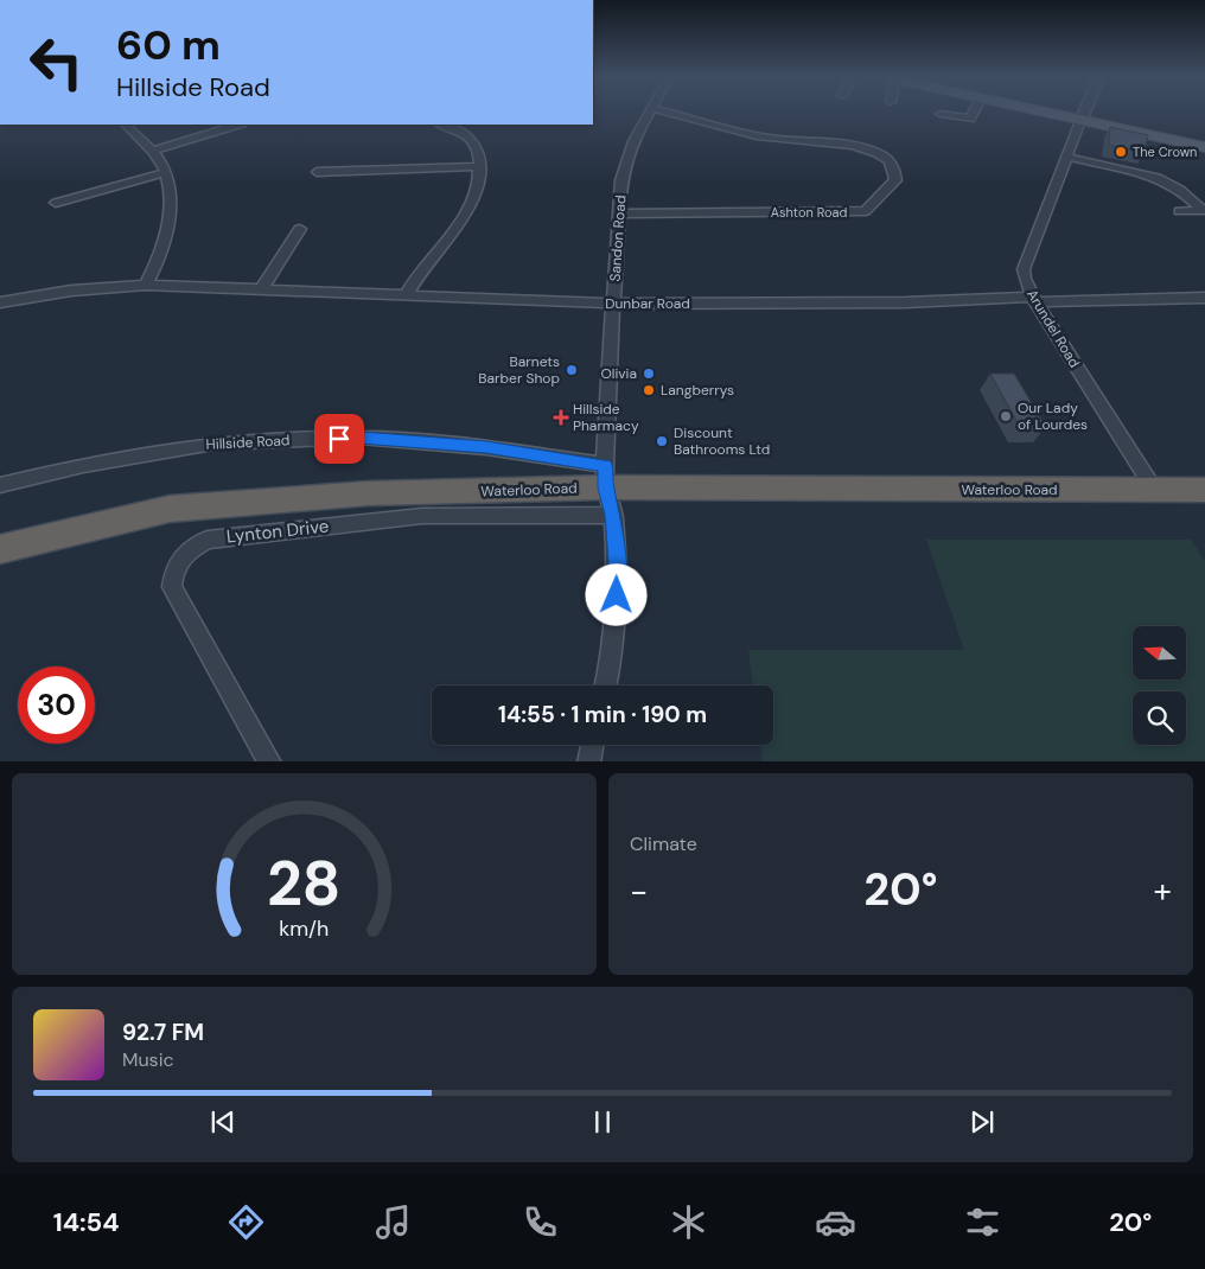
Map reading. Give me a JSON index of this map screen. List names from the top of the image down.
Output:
{
  "streets": {
    "highway": ["Waterloo Road"],
    "street": [
      "Ashton Road",
      "Sandon Road",
      "Dunbar Road",
      "Arundel Road",
      "Hillside Road",
      "Lynton Drive"
    ]
  },
  "crossings": [
    ["Ashton Road", "Sandon Road"],
    ["Sandon Road", "Dunbar Road"],
    ["Sandon Road", "Hillside Road"],
    ["Sandon Road", "Waterloo Road"],
    ["Sandon Road", "Lynton Drive"],
    ["Dunbar Road", "Arundel Road"],
    ["Arundel Road", "Waterloo Road"],
    ["Hillside Road", "Waterloo Road"],
    ["Hillside Road", "Lynton Drive"],
    ["Waterloo Road", "Lynton Drive"]
  ],
  "places": {
    "other": [
      "The Crown",
      "Barnets Barber Shop",
      "Olivia",
      "Langberrys",
      "Our Lady of Lourdes",
      "Discount Bathrooms Ltd"
    ],
    "health": ["Hillside Pharmacy"]
  },
  "north": "left",
  "page": {
    "turn": ["60 m", "Hillside Road"],
    "limit": "30",
    "trip": "14:55 · 1 min · 190 m",
    "tile": "Climate",
    "heat": ["−", "20°", "+"],
    "song": ["92.7 FM", "Music"],
    "tabs": ["14:54", "20°"],
    "gauge": ["28", "km/h"]
  }
}
